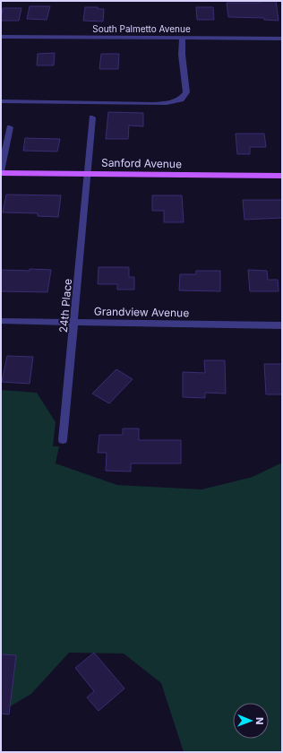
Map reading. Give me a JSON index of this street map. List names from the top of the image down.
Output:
{
  "streets": {
    "main road": ["Sanford Avenue"],
    "street": ["South Palmetto Avenue", "24th Place", "Grandview Avenue"]
  },
  "crossings": [
    ["Sanford Avenue", "24th Place"],
    ["24th Place", "Grandview Avenue"]
  ],
  "north": "right"
}
